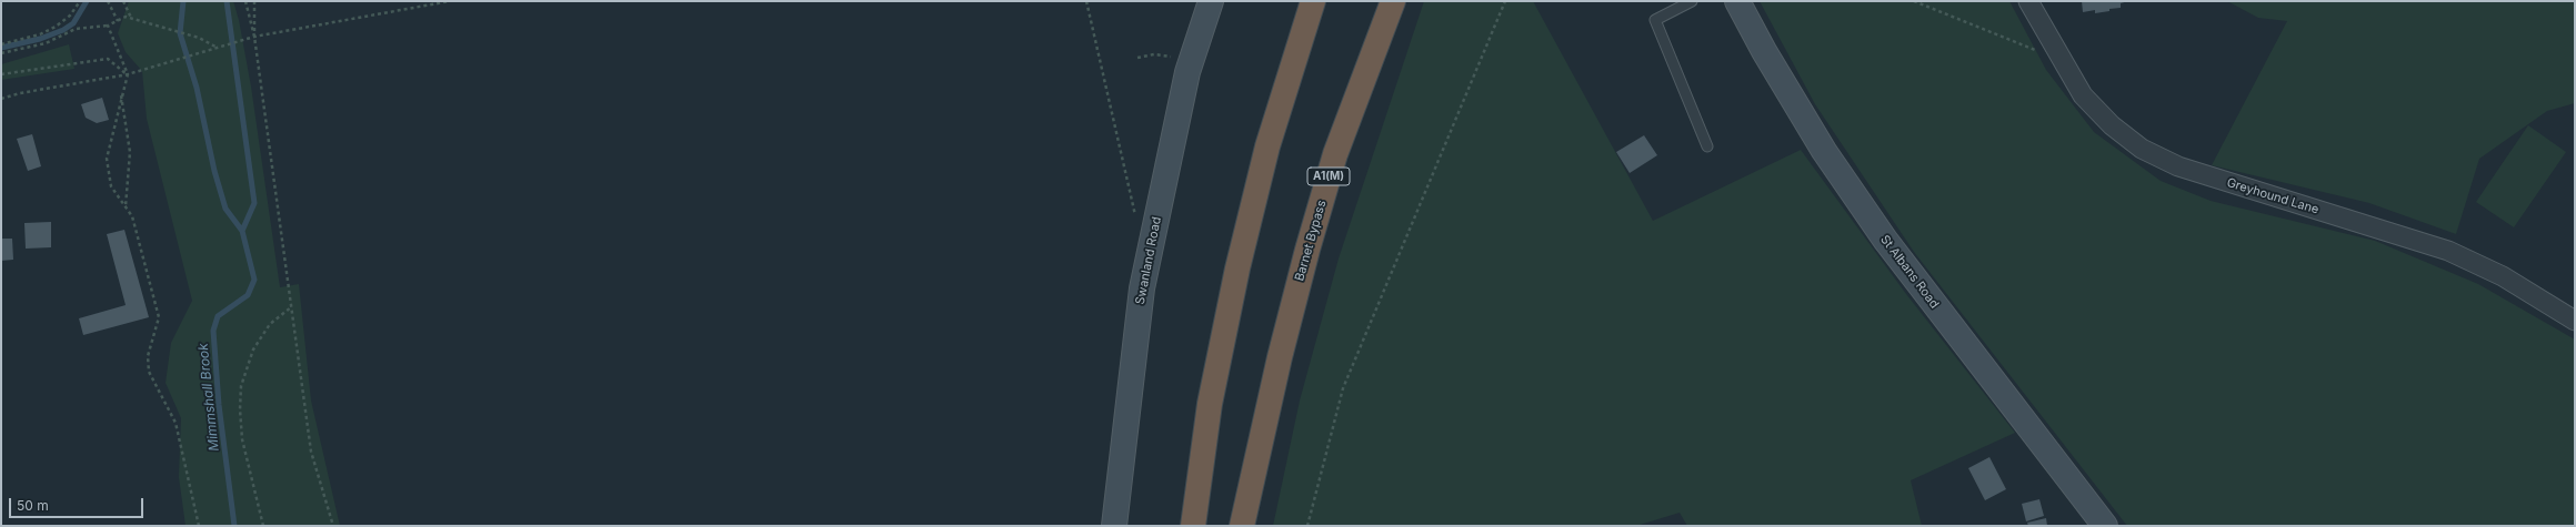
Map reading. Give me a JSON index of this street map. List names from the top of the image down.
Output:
{
  "streets": {
    "highway": ["A1(M)", "Barnet Bypass"],
    "street": ["Greyhound Lane", "Swanland Road", "St Albans Road"]
  },
  "water": ["Mimmshall Brook"],
  "scale_bar": "50 m"
}
